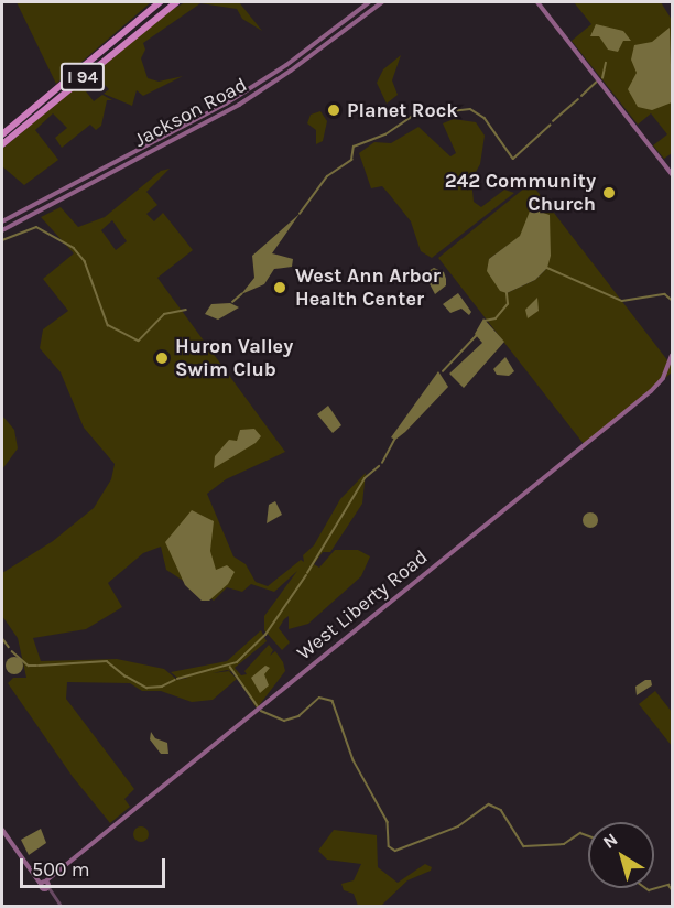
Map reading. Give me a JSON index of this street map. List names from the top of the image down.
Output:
{
  "streets": {
    "highway": ["I 94"],
    "main road": ["Jackson Road", "West Liberty Road"]
  },
  "places": [
    "Planet Rock",
    "242 Community Church",
    "West Ann Arbor Health Center",
    "Huron Valley Swim Club"
  ],
  "scale_bar": "500 m",
  "north": "top left"
}
